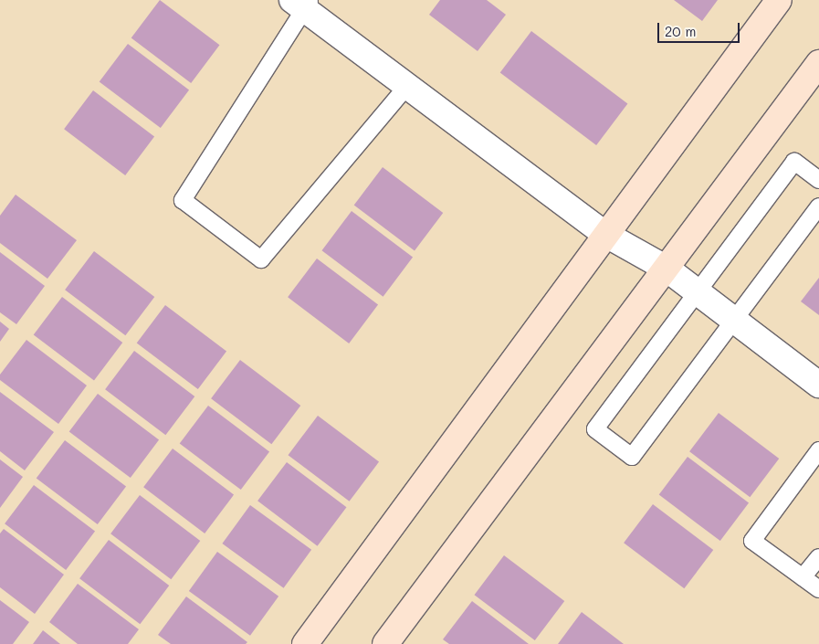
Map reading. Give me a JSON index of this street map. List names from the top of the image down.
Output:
{
  "scale_bar": "20 m"
}
